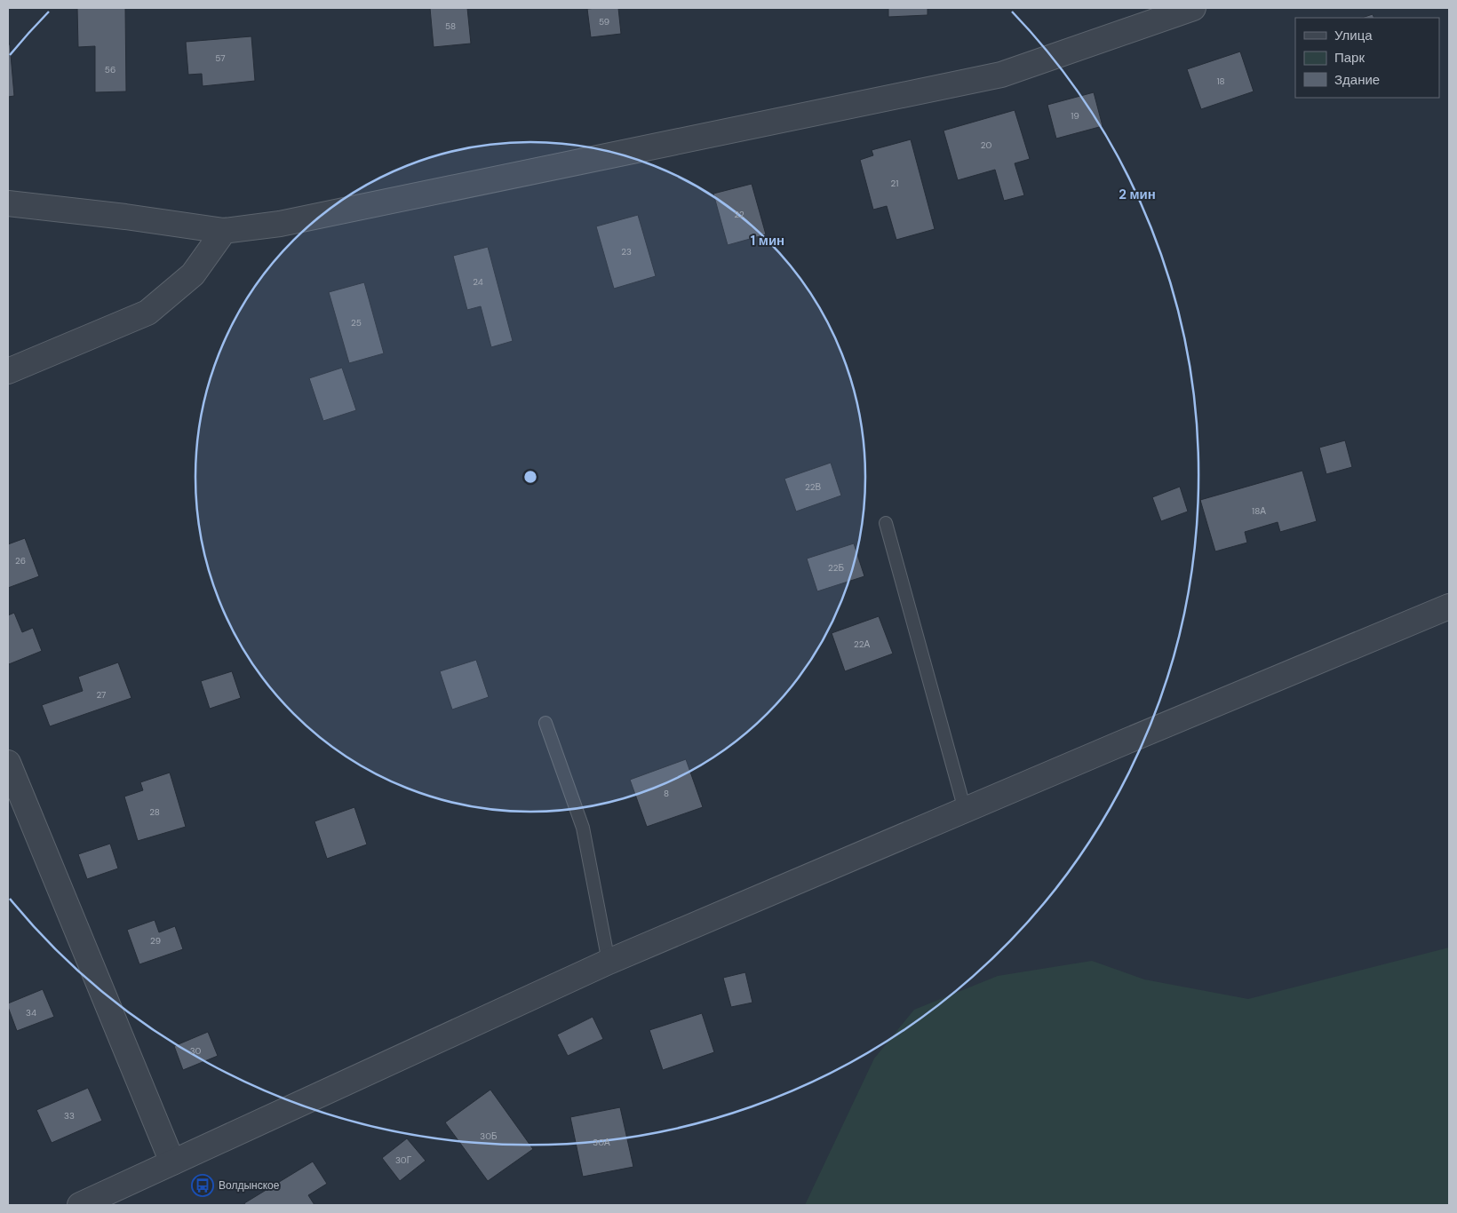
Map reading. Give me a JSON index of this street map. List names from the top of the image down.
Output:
{
  "places": {
    "bus stop": ["Волдынское"]
  },
  "house_numbers": [
    "59",
    "58",
    "57",
    "56",
    "18",
    "19",
    "20",
    "21",
    "22",
    "23",
    "24",
    "25",
    "22В",
    "18А",
    "26",
    "22Б",
    "22А",
    "27",
    "8",
    "28",
    "29",
    "34",
    "30",
    "33",
    "30Б",
    "30А",
    "30Г"
  ],
  "legend": ["Улица", "Парк", "Здание"],
  "rings": ["2 мин", "1 мин"]
}
